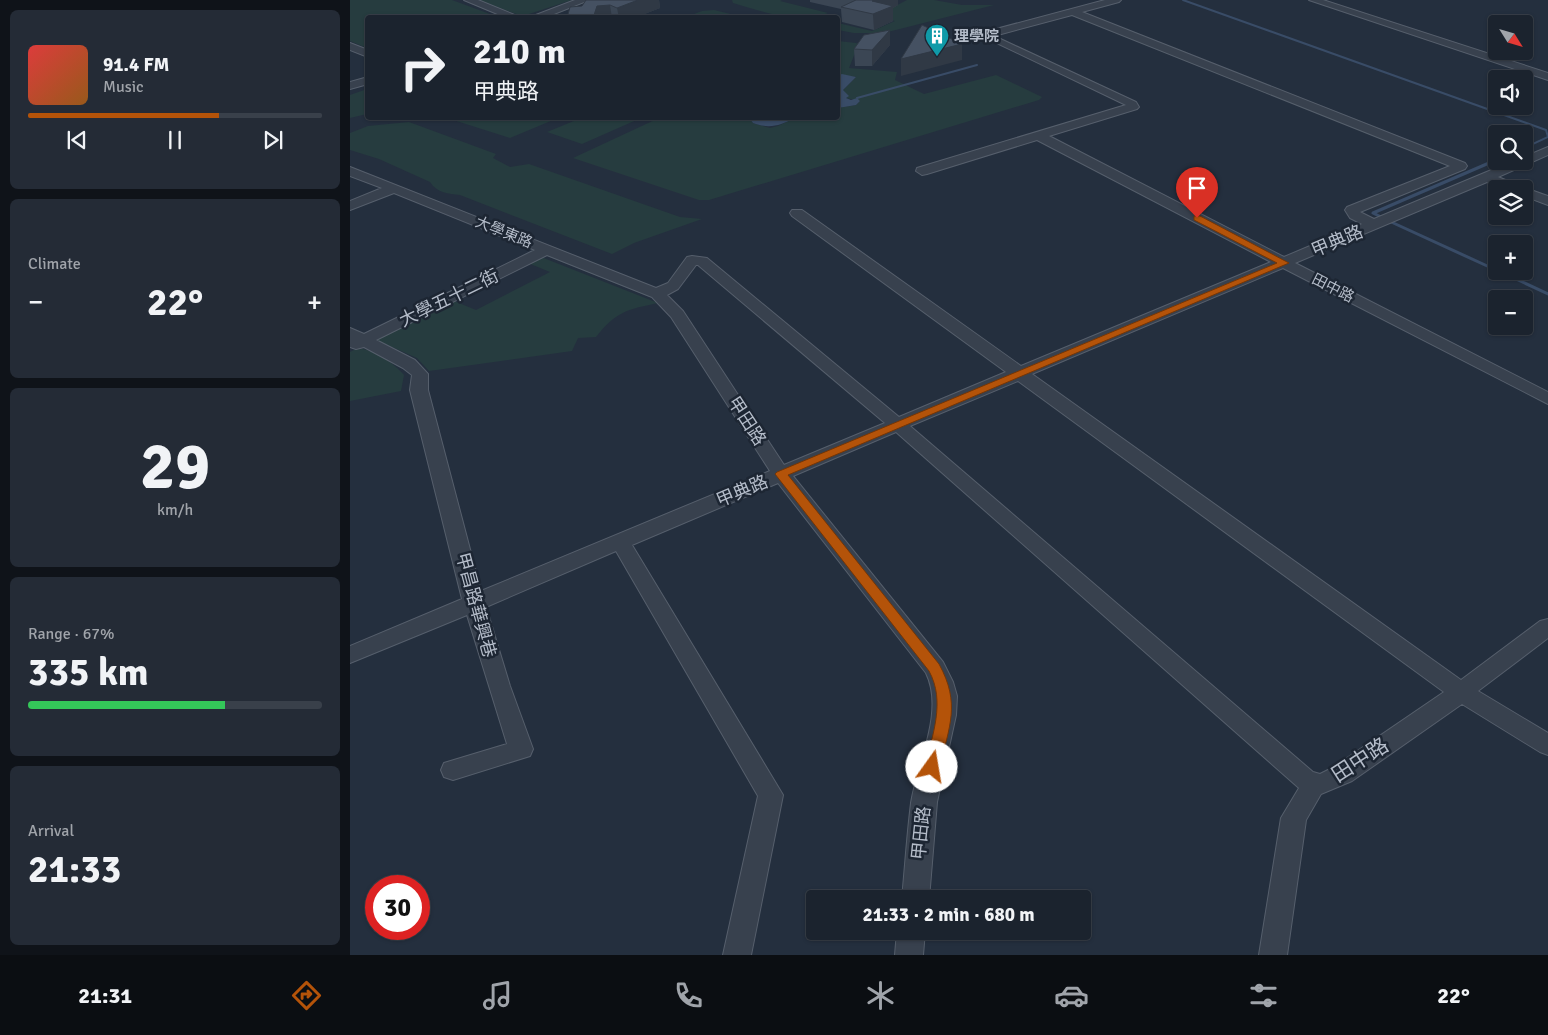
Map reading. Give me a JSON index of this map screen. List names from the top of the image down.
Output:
{
  "streets": {
    "street": [
      "大學東路",
      "甲典路",
      "田中路",
      "大學五十二街",
      "甲田路",
      "甲昌路華興巷"
    ]
  },
  "crossings": [
    ["大學東路", "大學五十二街"],
    ["大學東路", "甲田路"],
    ["甲典路", "田中路"],
    ["甲典路", "甲田路"],
    ["甲典路", "甲昌路華興巷"],
    ["大學五十二街", "甲昌路華興巷"]
  ],
  "places": {
    "building": ["理學院"]
  },
  "north": "bottom right",
  "page": {
    "map_buttons": ["+", "−"],
    "turn": ["210 m", "甲典路"],
    "song": ["91.4 FM", "Music"],
    "tile": [
      "Climate",
      ["29", "km/h"],
      ["Range · 67%", "335 km"],
      ["Arrival", "21:33"]
    ],
    "heat": ["−", "22°", "+"],
    "limit": "30",
    "trip": "21:33 · 2 min · 680 m",
    "tabs": ["21:31", "22°"]
  }
}
